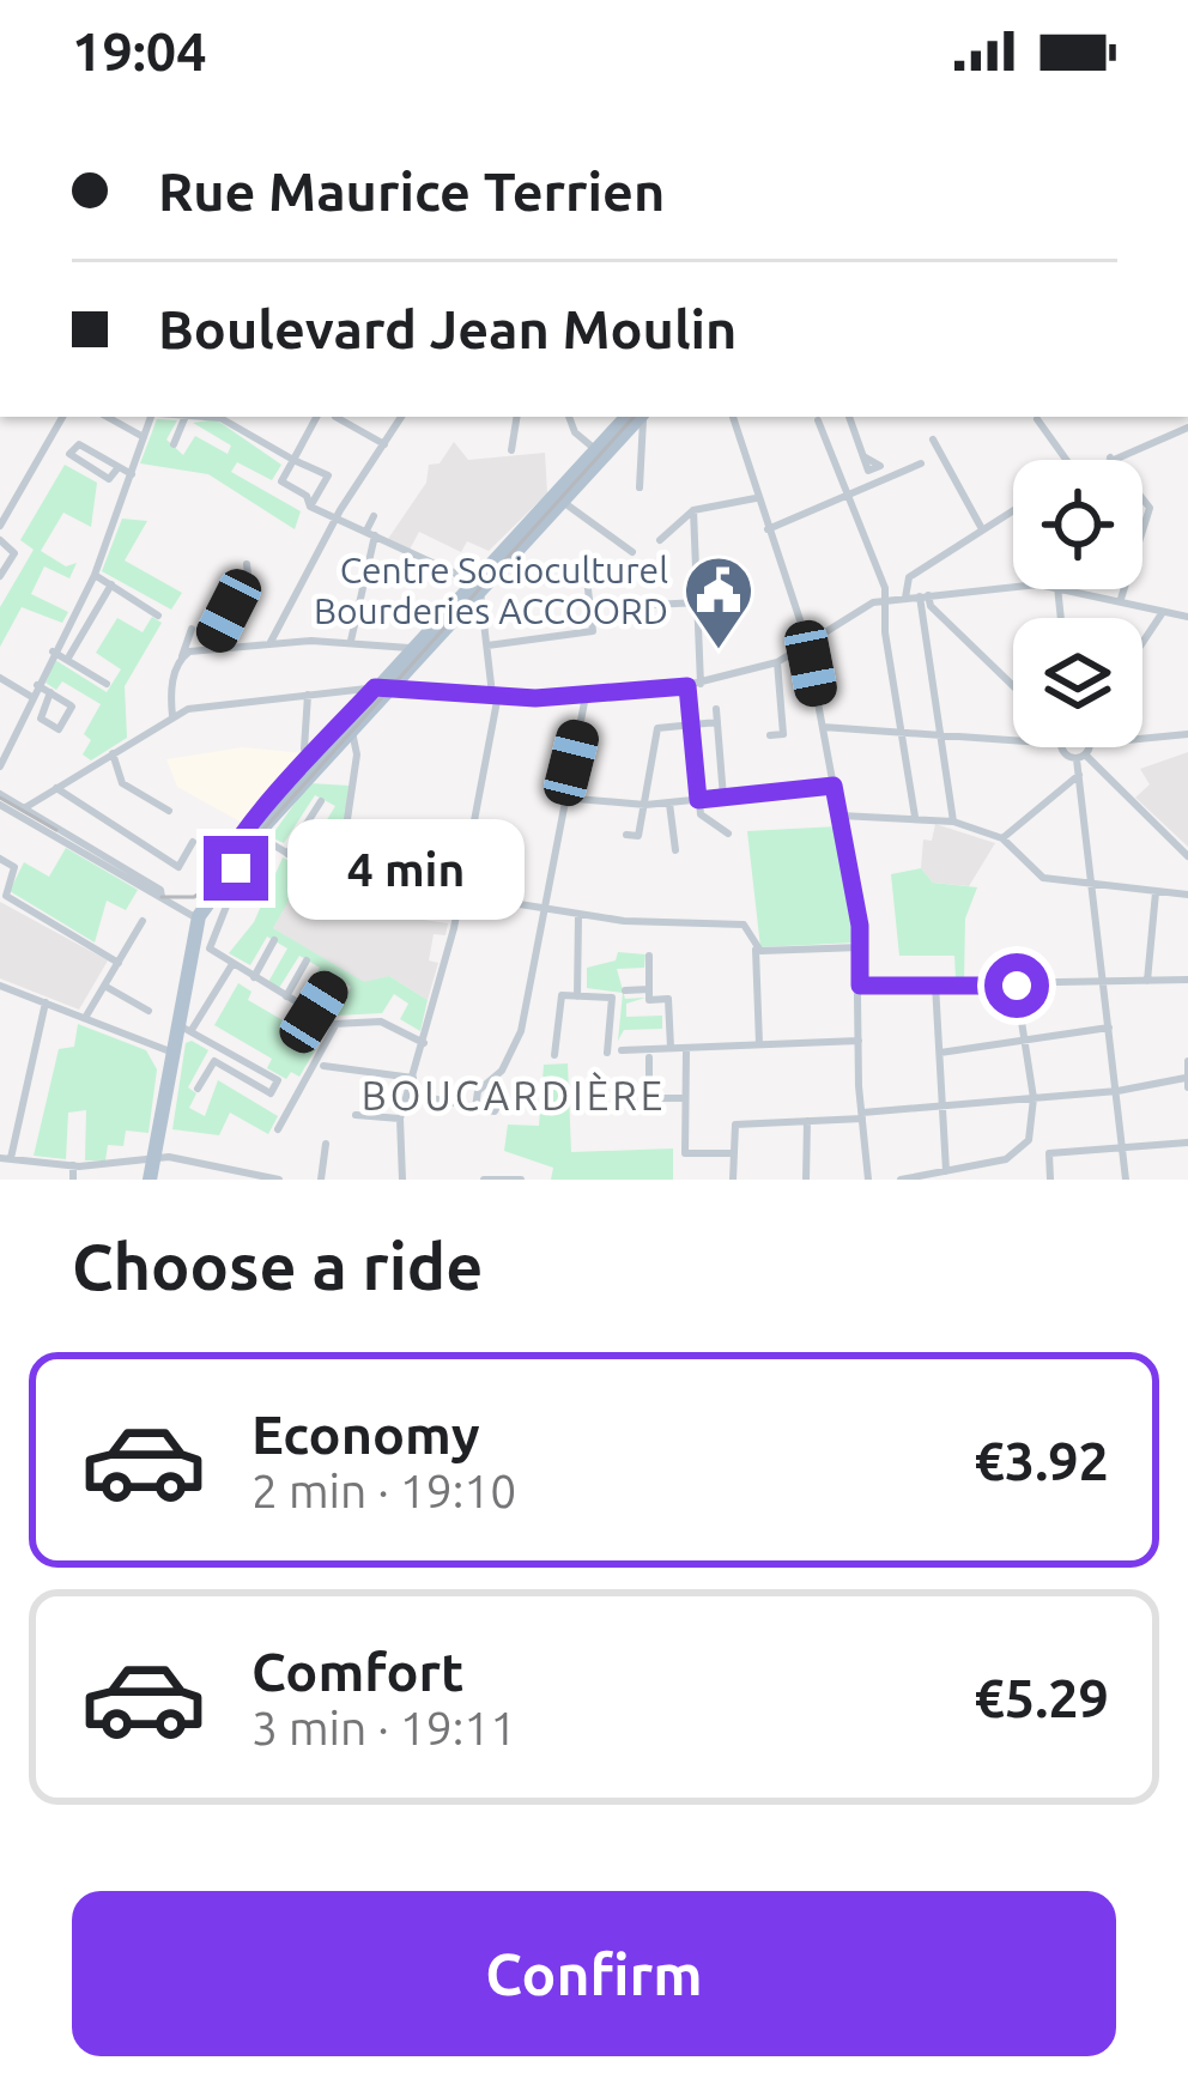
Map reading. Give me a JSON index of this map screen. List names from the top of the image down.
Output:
{
  "districts": ["BOUCARDIÈRE"],
  "places": {
    "public building": ["Centre Socioculturel Bourderies ACCOORD"]
  },
  "page": {
    "status": "19:04",
    "banner": ["Rue Maurice Terrien", "Boulevard Jean Moulin"],
    "bubble": "4 min",
    "heading": "Choose a ride",
    "list": [
      {
        "name": "Economy",
        "note": "2 min · 19:10",
        "value": "€3.92"
      },
      {
        "name": "Comfort",
        "note": "3 min · 19:11",
        "value": "€5.29"
      }
    ],
    "buttons": "Confirm"
  }
}
